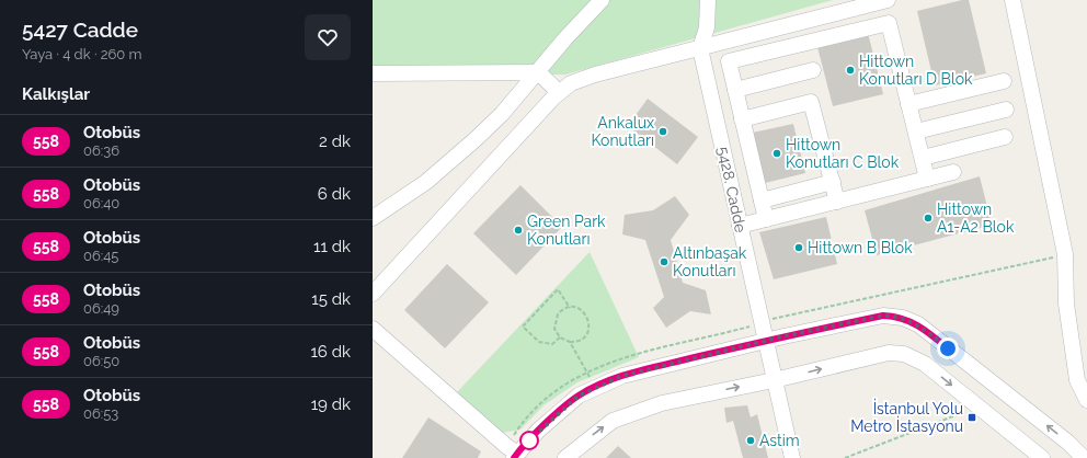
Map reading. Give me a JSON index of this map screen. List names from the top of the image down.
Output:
{
  "streets": {
    "street": ["5428. Cadde"]
  },
  "places": {
    "other": [
      "Hittown Konutları D Blok",
      "Ankalux Konutları",
      "Hittown Konutları C Blok",
      "Hittown A1-A2 Blok",
      "Green Park Konutları",
      "Hittown B Blok",
      "Altınbaşak Konutları",
      "Astim"
    ],
    "transit": ["İstanbul Yolu Metro İstasyonu"]
  },
  "lines": ["bus line 558"],
  "page": {
    "heading": [
      ["5427 Cadde", "Yaya · 4 dk · 260 m"],
      "Kalkışlar"
    ],
    "list": [
      {
        "mark": "558",
        "name": "Otobüs",
        "note": "06:36",
        "value": "2 dk"
      },
      {
        "mark": "558",
        "name": "Otobüs",
        "note": "06:40",
        "value": "6 dk"
      },
      {
        "mark": "558",
        "name": "Otobüs",
        "note": "06:45",
        "value": "11 dk"
      },
      {
        "mark": "558",
        "name": "Otobüs",
        "note": "06:49",
        "value": "15 dk"
      },
      {
        "mark": "558",
        "name": "Otobüs",
        "note": "06:50",
        "value": "16 dk"
      },
      {
        "mark": "558",
        "name": "Otobüs",
        "note": "06:53",
        "value": "19 dk"
      }
    ]
  }
}
